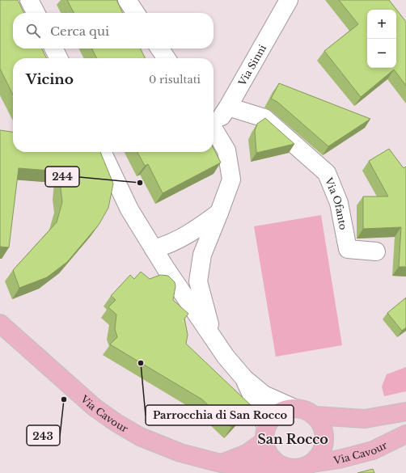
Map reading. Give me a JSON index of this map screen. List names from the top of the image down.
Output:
{
  "streets": {
    "main road": ["Via Cavour"],
    "street": ["Via Sinni", "Via Ofanto"]
  },
  "crossings": [
    ["Via Sinni", "Via Ofanto"]
  ],
  "districts": ["San Rocco"],
  "places": ["244", "Parrocchia di San Rocco", "243"],
  "page": {
    "map_buttons": ["+", "−"],
    "search": "Cerca qui",
    "heading": ["Vicino", "0 risultati"]
  }
}
